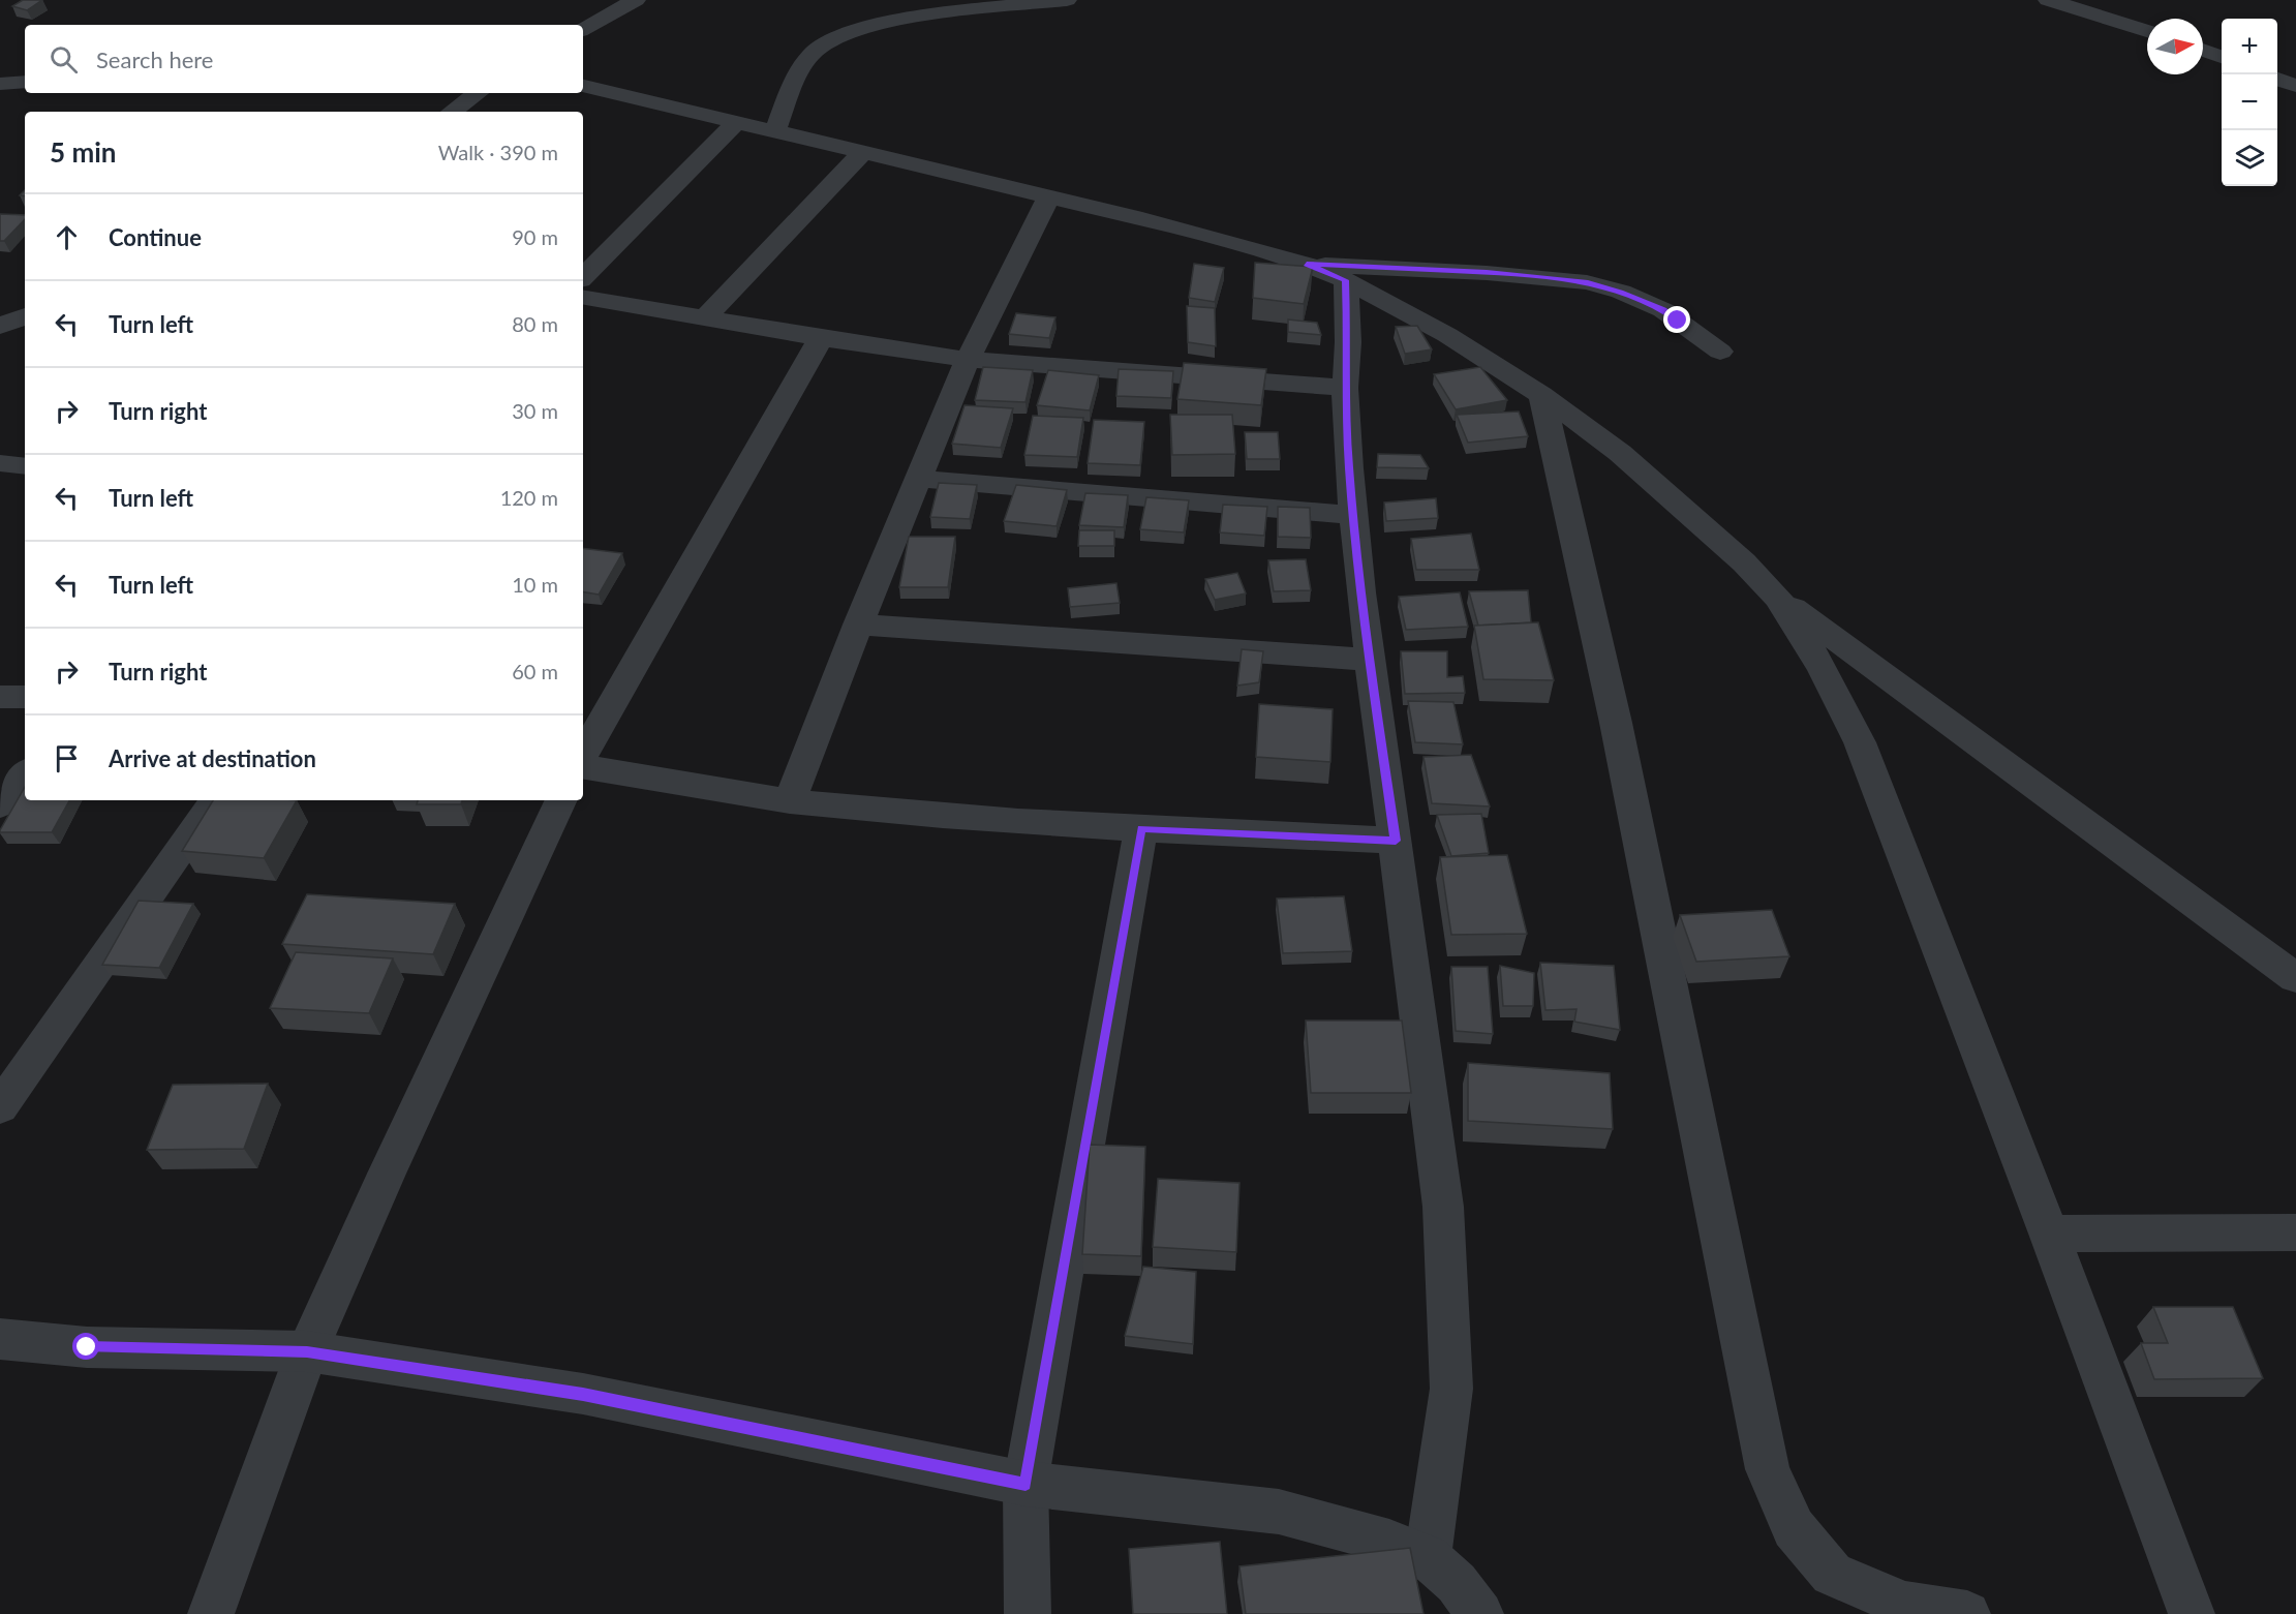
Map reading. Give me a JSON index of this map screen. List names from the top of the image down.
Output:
{
  "north": "right",
  "page": {
    "map_buttons": ["+", "−"],
    "search": "Search here",
    "heading": ["5 min", "Walk · 390 m"],
    "list": [
      ["Continue", "90 m"],
      ["Turn left", "80 m"],
      ["Turn right", "30 m"],
      ["Turn left", "120 m"],
      ["Turn left", "10 m"],
      ["Turn right", "60 m"],
      "Arrive at destination"
    ]
  }
}
